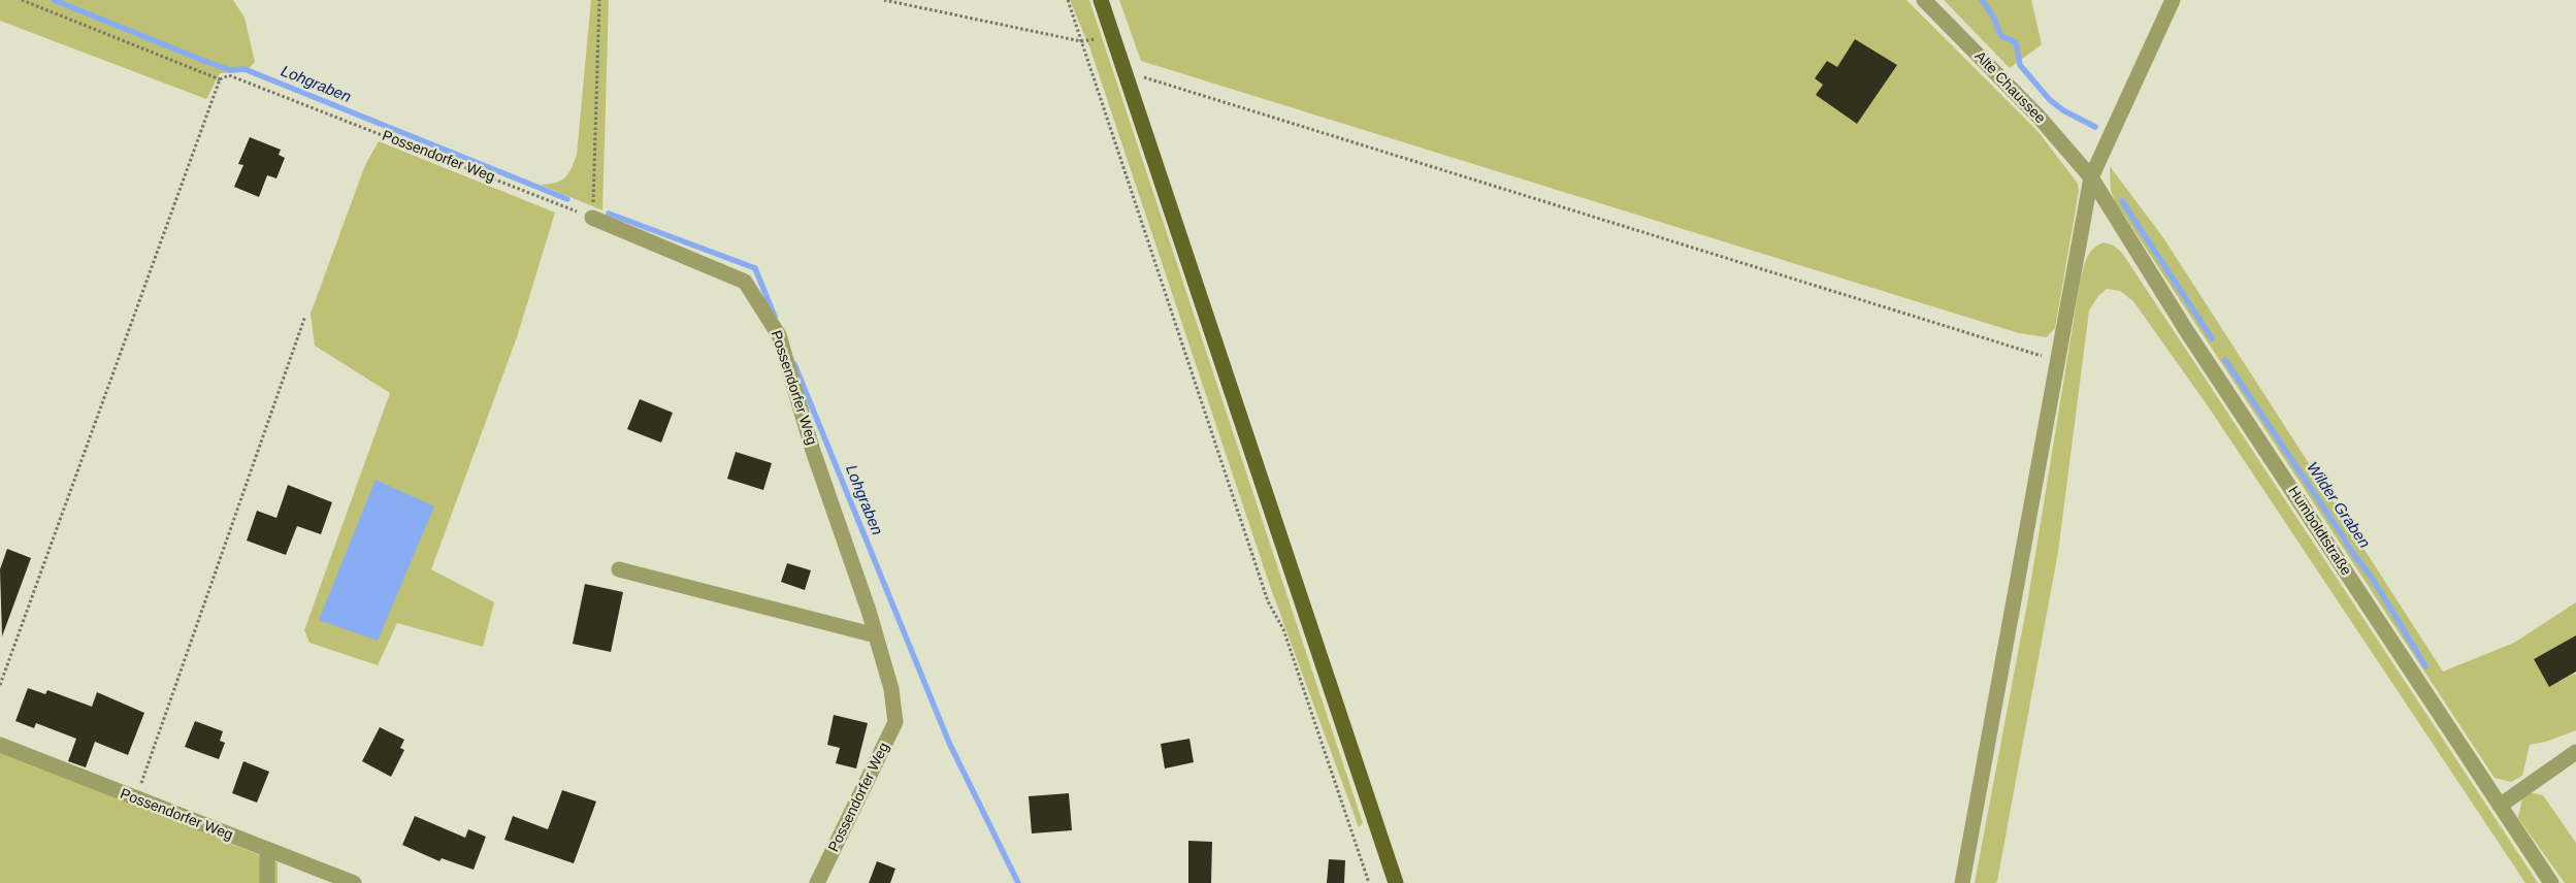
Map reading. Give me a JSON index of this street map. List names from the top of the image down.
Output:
{
  "streets": {
    "street": ["Alte Chaussee", "Possendorfer Weg", "Humboldtstraße"]
  },
  "crossings": [
    ["Alte Chaussee", "Humboldtstraße"]
  ],
  "water": ["Lohgraben", "Wilder Graben"]
}
